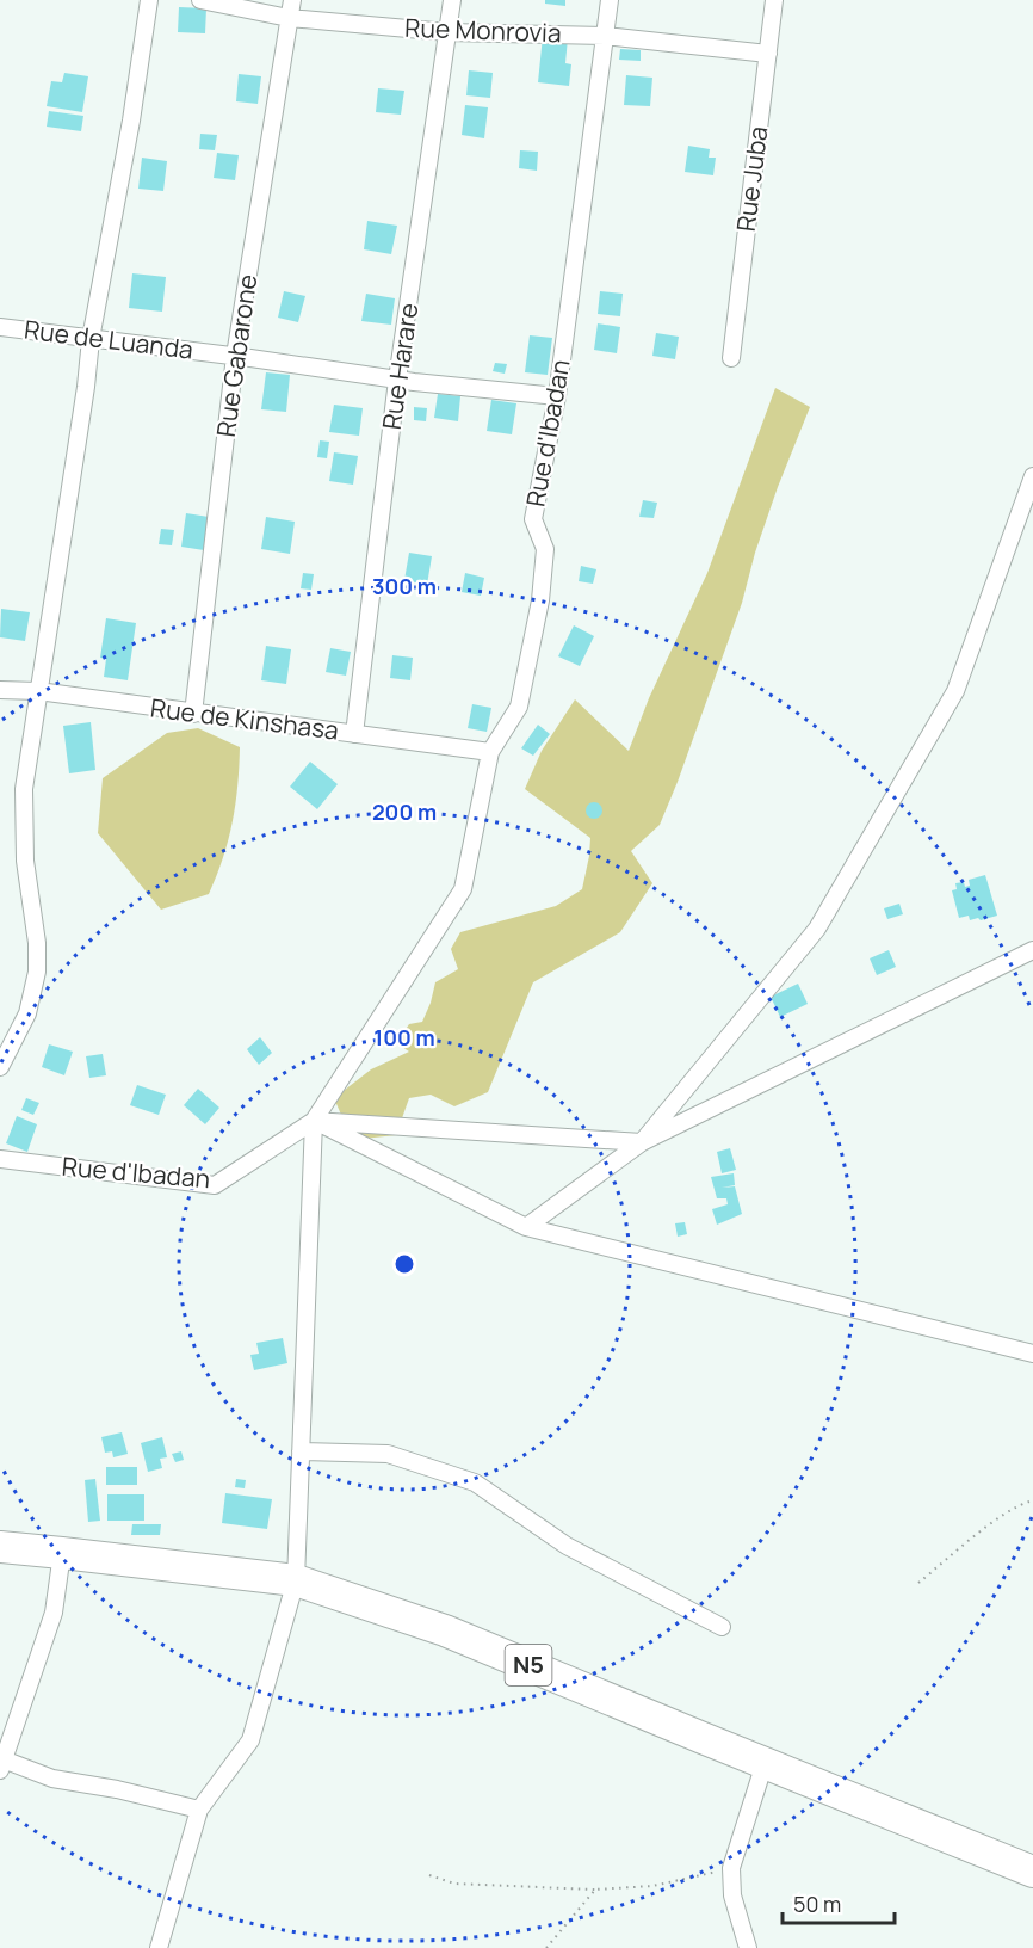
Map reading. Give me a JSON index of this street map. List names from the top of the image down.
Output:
{
  "streets": {
    "highway": ["N5"],
    "street": [
      "Rue Monrovia",
      "Rue Juba",
      "Rue de Luanda",
      "Rue Gabarone",
      "Rue Harare",
      "Rue d'Ibadan",
      "Rue de Kinshasa"
    ]
  },
  "crossings": [
    ["Rue Monrovia", "Rue Juba"],
    ["Rue Monrovia", "Rue Gabarone"],
    ["Rue Monrovia", "Rue Harare"],
    ["Rue Monrovia", "Rue d'Ibadan"],
    ["Rue de Luanda", "Rue Gabarone"],
    ["Rue de Luanda", "Rue Harare"],
    ["Rue de Luanda", "Rue d'Ibadan"],
    ["Rue Gabarone", "Rue de Kinshasa"],
    ["Rue Harare", "Rue de Kinshasa"],
    ["Rue d'Ibadan", "Rue de Kinshasa"]
  ],
  "scale_bar": "50 m",
  "rings": ["300 m", "200 m", "100 m"]
}
